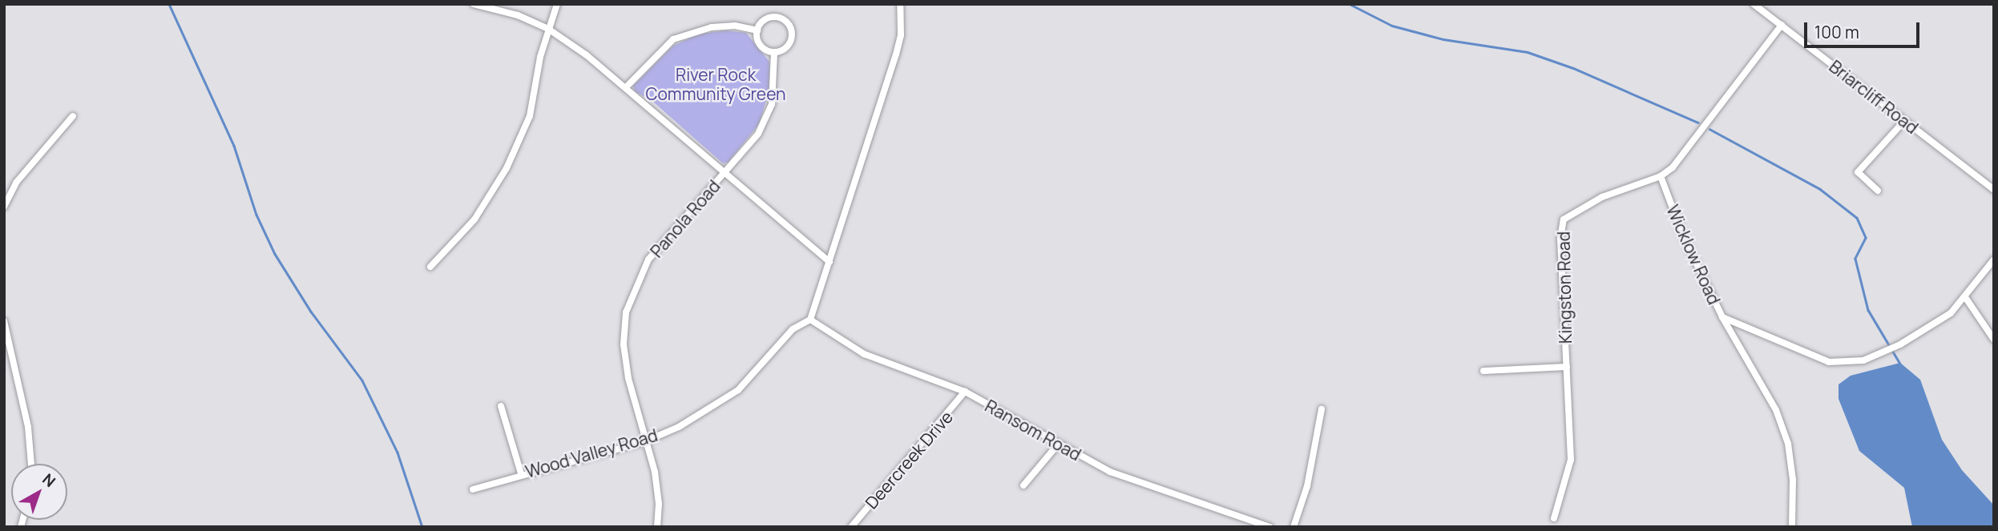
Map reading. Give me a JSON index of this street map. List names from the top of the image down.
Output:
{
  "streets": {
    "street": [
      "Briarcliff Road",
      "Panola Road",
      "Wicklow Road",
      "Kingston Road",
      "Ransom Road",
      "Wood Valley Road",
      "Deercreek Drive"
    ]
  },
  "crossings": [
    ["Briarcliff Road", "Kingston Road"],
    ["Panola Road", "Wood Valley Road"],
    ["Wicklow Road", "Kingston Road"],
    ["Ransom Road", "Wood Valley Road"],
    ["Ransom Road", "Deercreek Drive"]
  ],
  "parks": ["River Rock Community Green"],
  "scale_bar": "100 m",
  "north": "top right"
}
